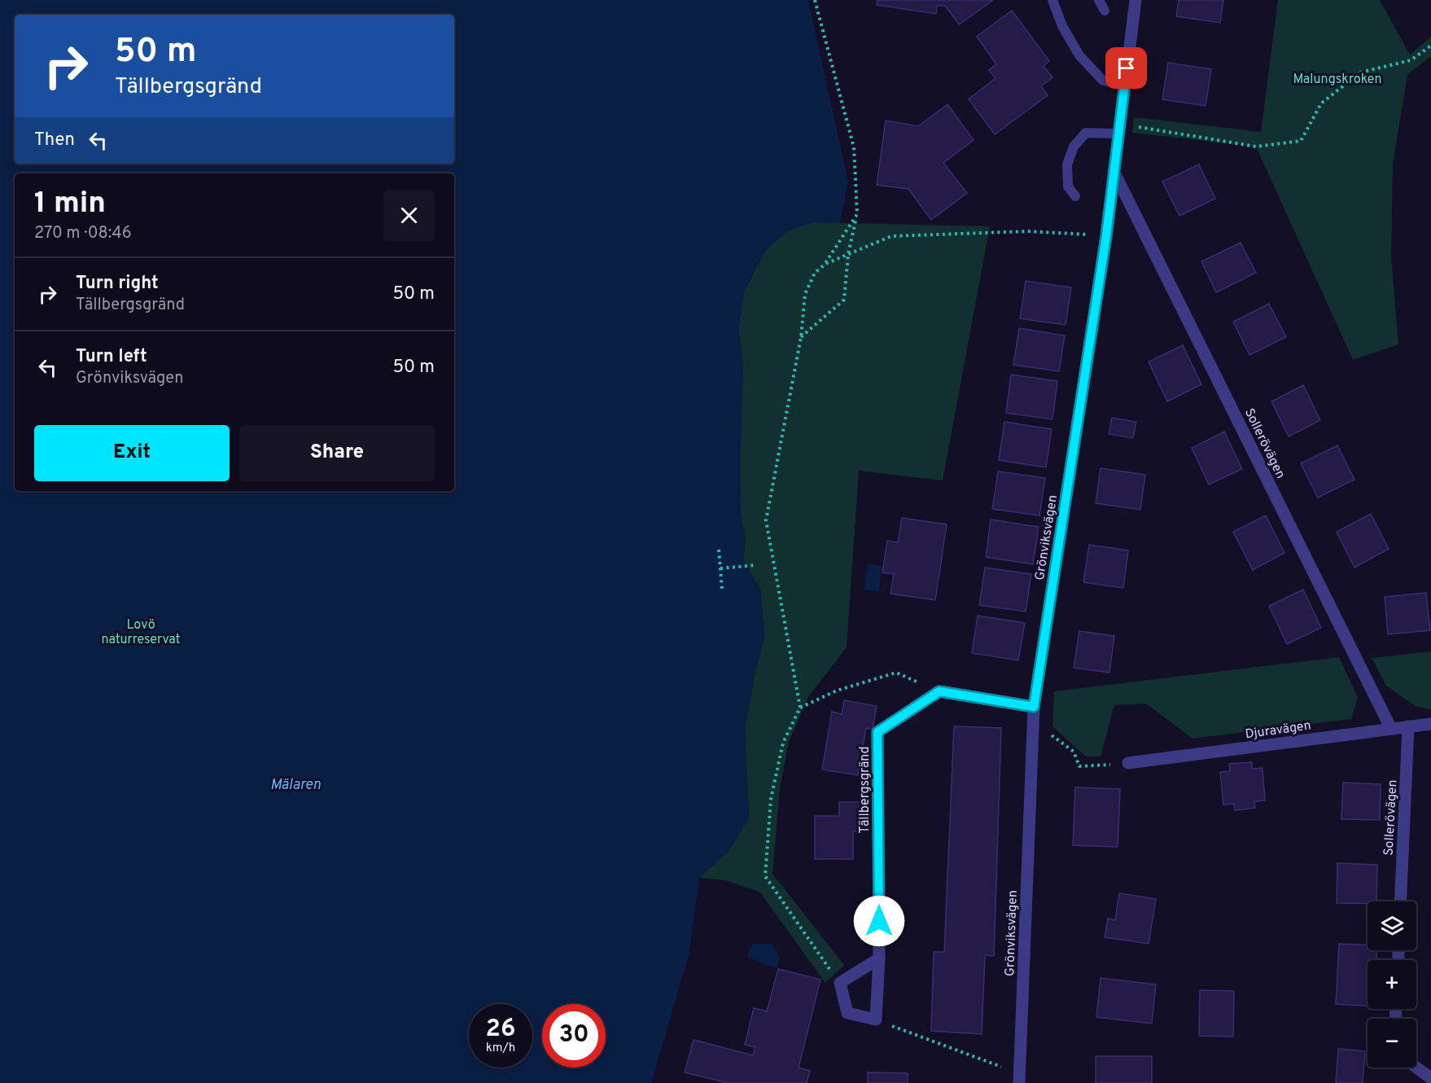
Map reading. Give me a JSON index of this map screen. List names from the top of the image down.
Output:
{
  "streets": {
    "street": [
      "Sollerövägen",
      "Grönviksvägen",
      "Djuravägen",
      "Tällbergsgränd"
    ]
  },
  "crossings": [
    ["Sollerövägen", "Grönviksvägen"],
    ["Sollerövägen", "Djuravägen"]
  ],
  "water": ["Mälaren"],
  "parks": ["Malungskroken", "Lovö naturreservat"],
  "page": {
    "turn": ["50 m", "Tällbergsgränd"],
    "then": "Then",
    "heading": ["1 min", "270 m · 08:46"],
    "list": [
      {
        "name": "Turn right",
        "note": "Tällbergsgränd",
        "value": "50 m"
      },
      {
        "name": "Turn left",
        "note": "Grönviksvägen",
        "value": "50 m"
      }
    ],
    "buttons": ["Exit", "Share"],
    "map_buttons": ["+", "−"],
    "speed": "26 km/h",
    "limit": "30"
  }
}
